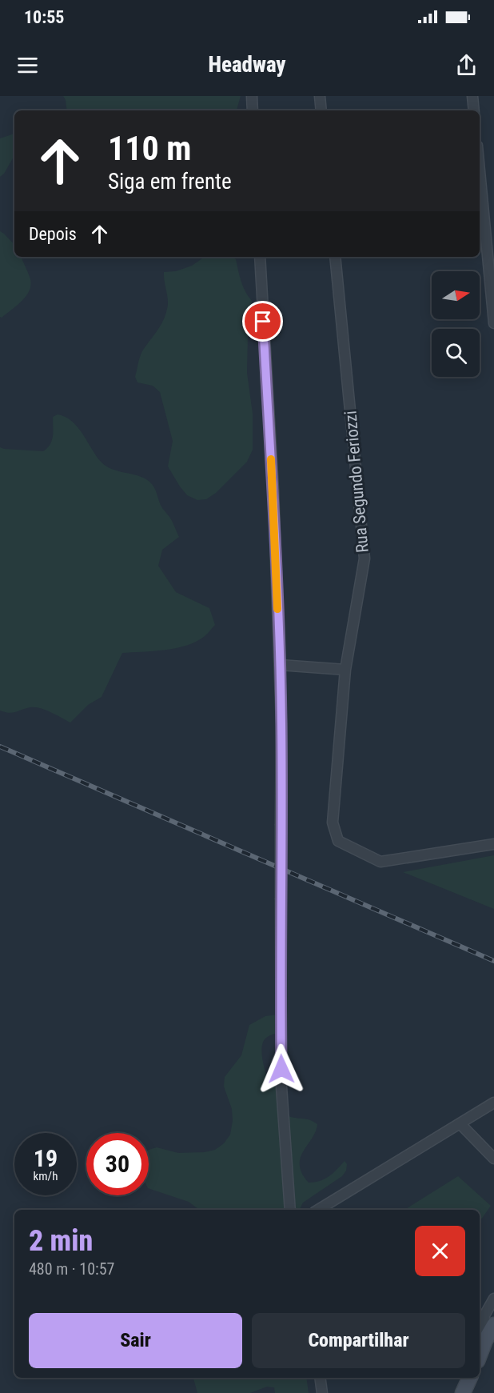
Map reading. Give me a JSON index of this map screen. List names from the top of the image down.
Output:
{
  "streets": {
    "street": ["Rua Segundo Feriozzi"]
  },
  "north": "right",
  "page": {
    "status": "10:55",
    "header": "Headway",
    "turn": ["110 m", "Siga em frente"],
    "then": "Depois",
    "speed": "19 km/h",
    "limit": "30",
    "heading": ["2 min", "480 m · 10:57"],
    "buttons": ["Sair", "Compartilhar"]
  }
}
